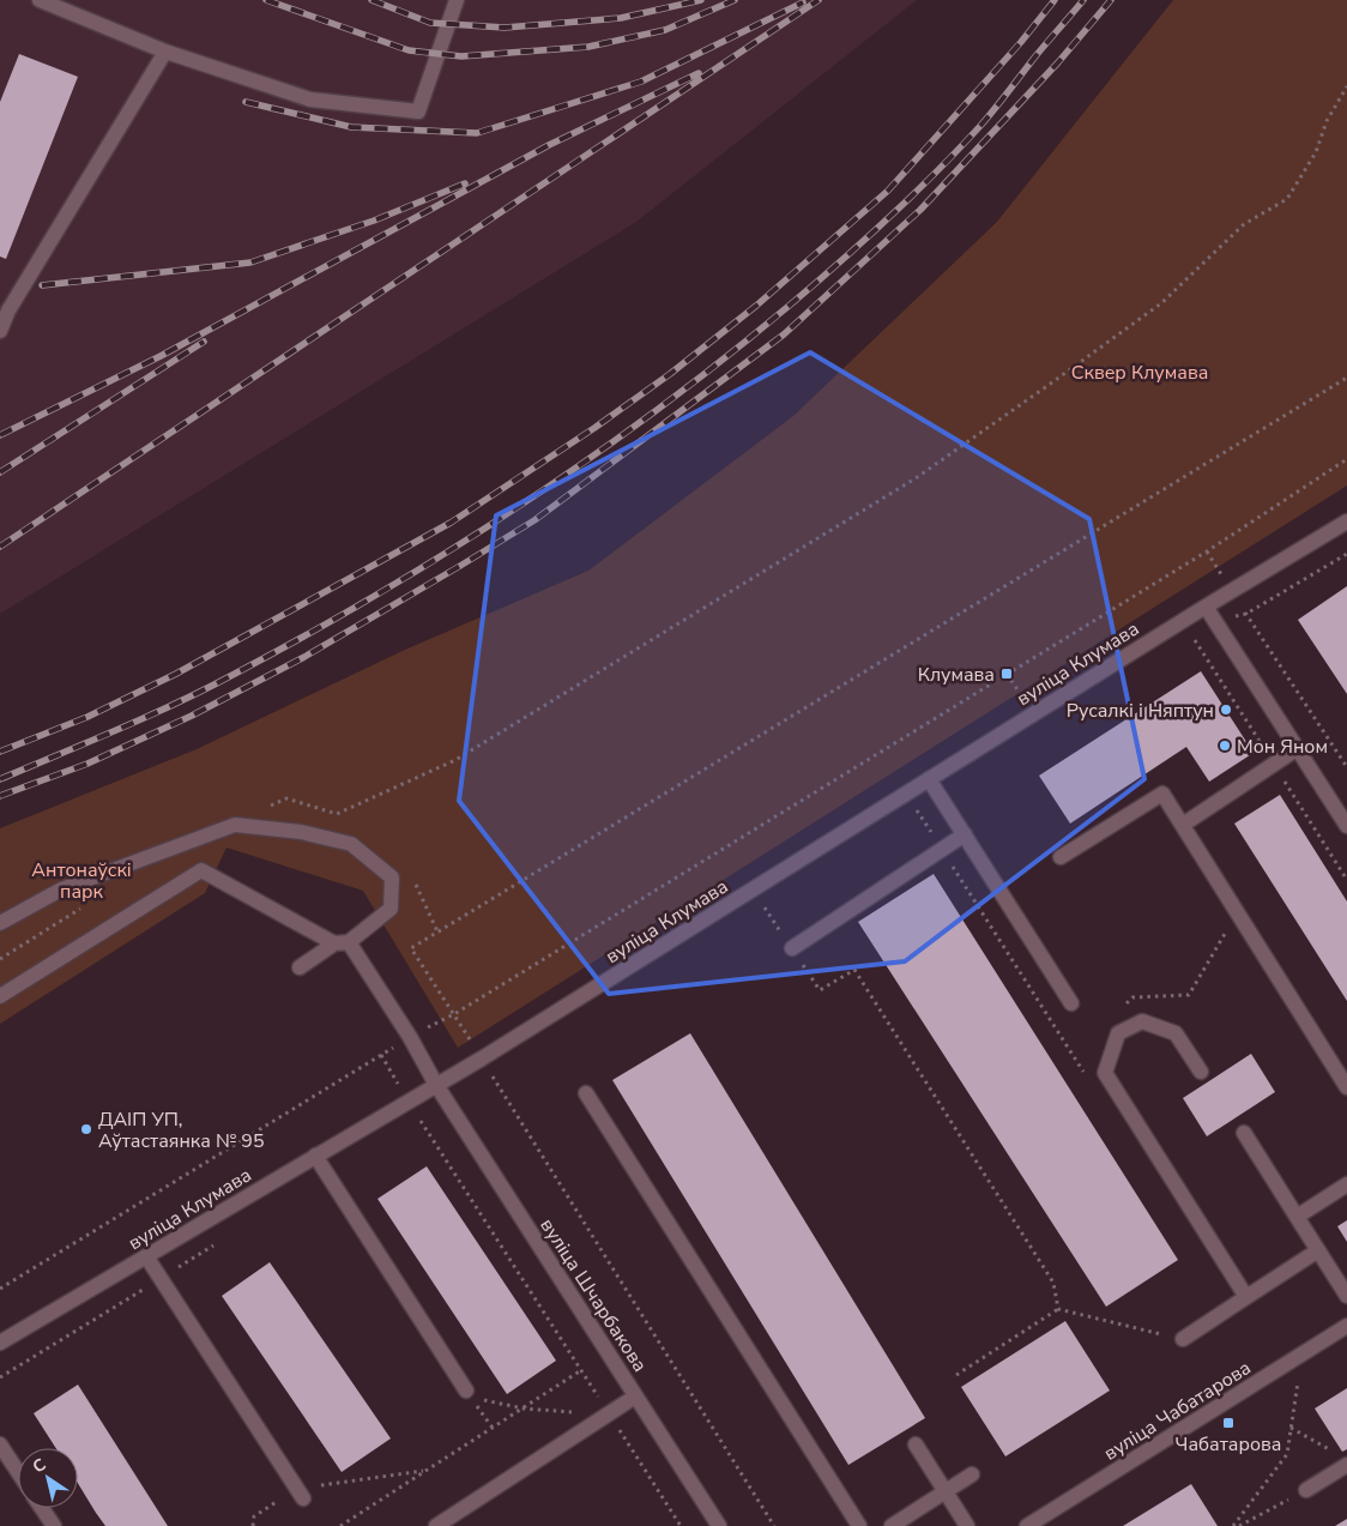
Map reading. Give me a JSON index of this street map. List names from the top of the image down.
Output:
{
  "streets": {
    "street": ["вуліца Клумава", "вуліца Шчарбакова", "вуліца Чабатарова"]
  },
  "crossings": [
    ["вуліца Клумава", "вуліца Шчарбакова"]
  ],
  "parks": ["Сквер Клумава", "Антонаўскі парк"],
  "places": {
    "transit": ["Клумава", "Чабатарова"],
    "other": ["Русалкі і Няптун", "Мон Яном", "ДАІП УП, Аўтастаянка № 95"]
  },
  "north": "top left"
}
